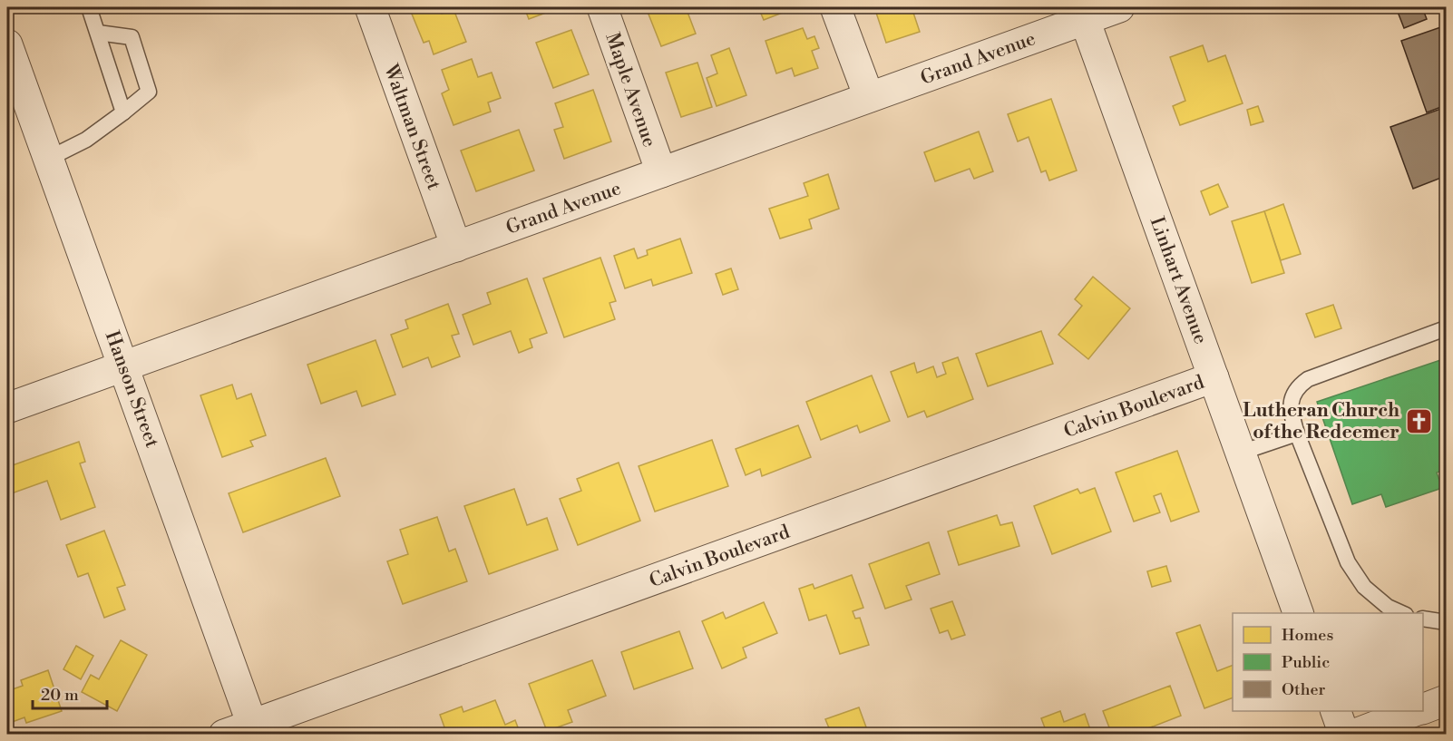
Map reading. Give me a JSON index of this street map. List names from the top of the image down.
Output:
{
  "streets": {
    "street": [
      "Grand Avenue",
      "Maple Avenue",
      "Waltman Street",
      "Linhart Avenue",
      "Hanson Street",
      "Calvin Boulevard"
    ]
  },
  "crossings": [
    ["Grand Avenue", "Maple Avenue"],
    ["Grand Avenue", "Waltman Street"],
    ["Grand Avenue", "Linhart Avenue"],
    ["Grand Avenue", "Hanson Street"],
    ["Linhart Avenue", "Calvin Boulevard"],
    ["Hanson Street", "Calvin Boulevard"]
  ],
  "places": {
    "church": ["Lutheran Church of the Redeemer"]
  },
  "legend": ["Homes", "Public", "Other"],
  "scale_bar": "20 m"
}
